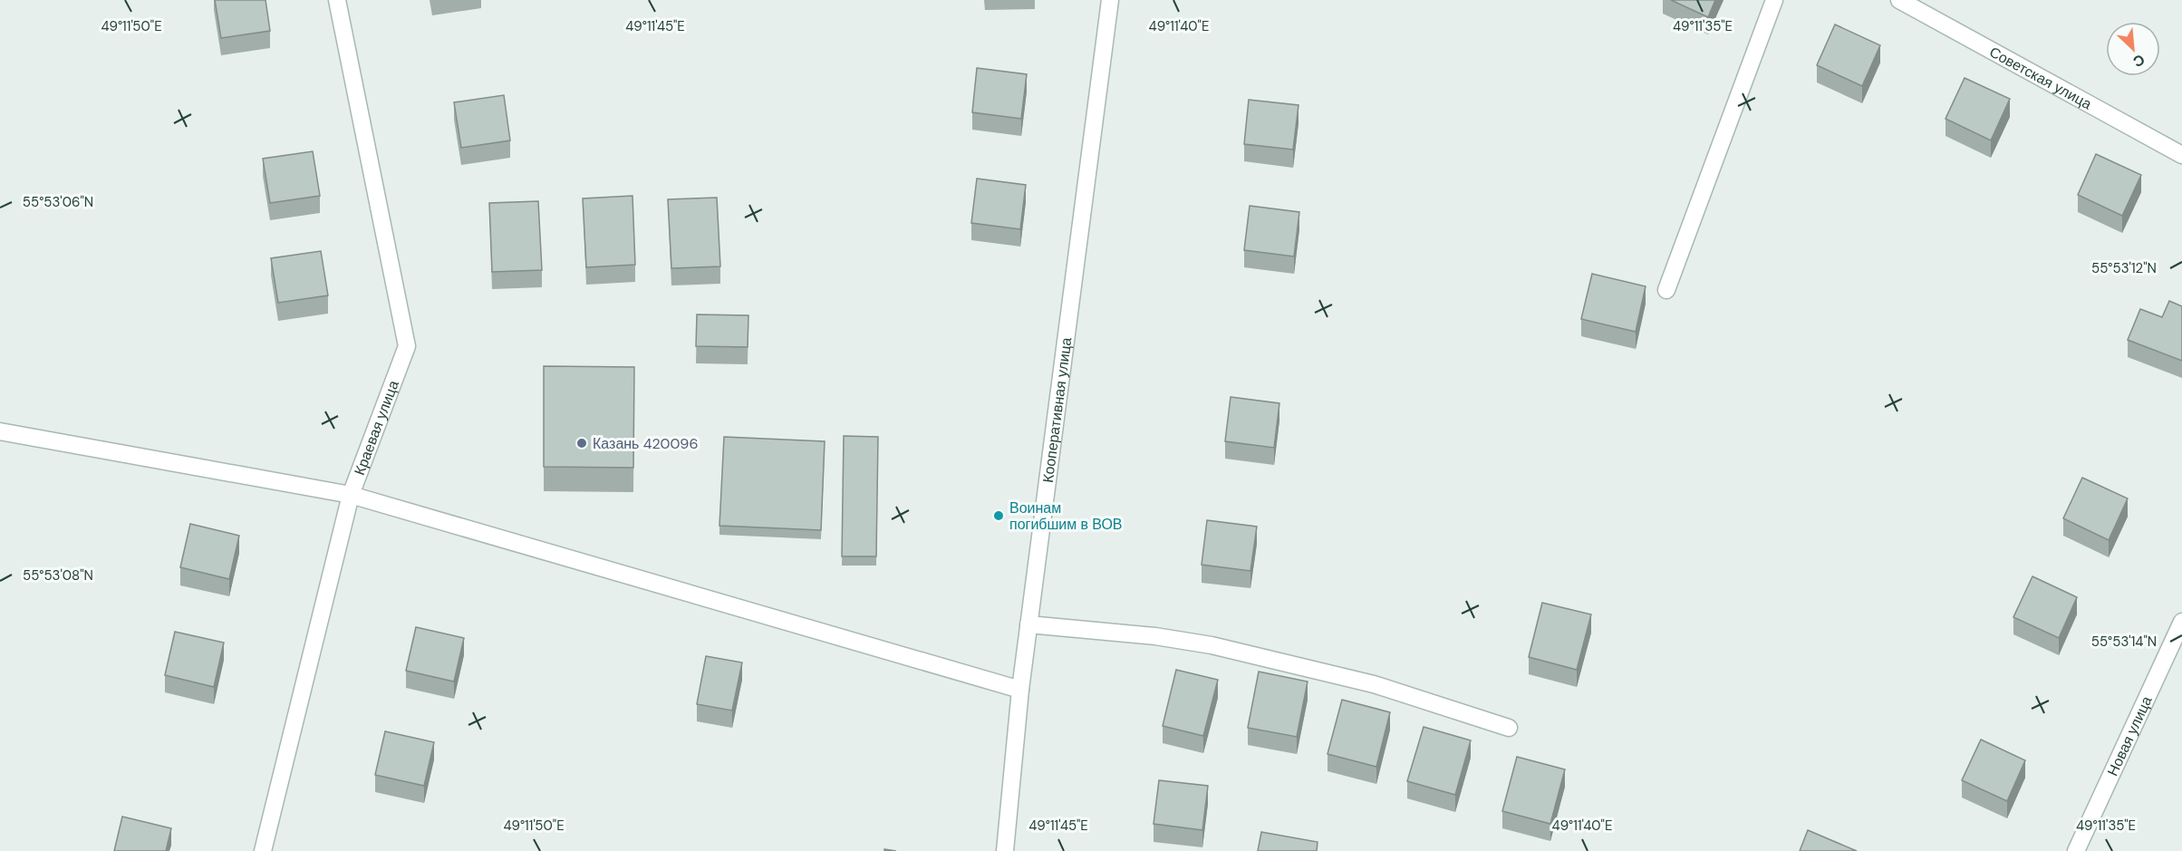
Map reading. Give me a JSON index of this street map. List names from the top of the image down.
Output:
{
  "streets": {
    "street": [
      "Советская улица",
      "Кооперативная улица",
      "Краевая улица",
      "Новая улица"
    ]
  },
  "places": ["Казань 420096", "Воинам погибшим в ВОВ"],
  "north": "bottom right",
  "coordinates": [
    "49°11'50\"E",
    "49°11'45\"E",
    "49°11'40\"E",
    "49°11'35\"E",
    "55°53'06\"N",
    "55°53'12\"N",
    "55°53'08\"N",
    "55°53'14\"N"
  ]
}
